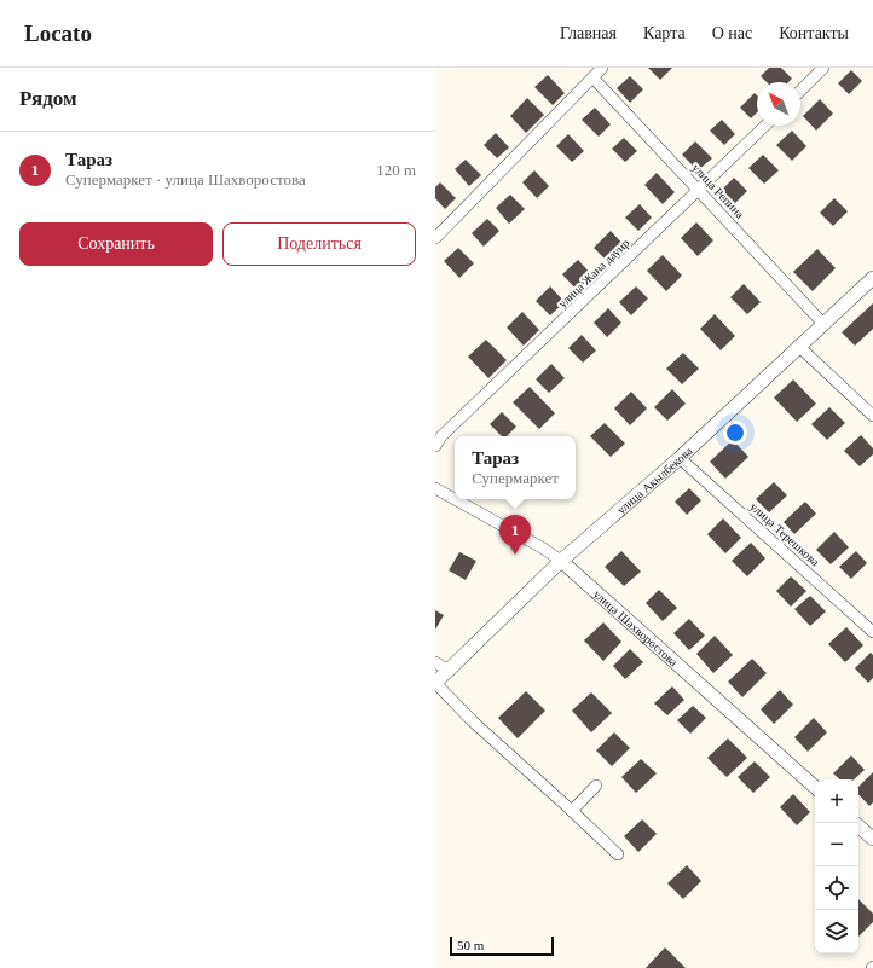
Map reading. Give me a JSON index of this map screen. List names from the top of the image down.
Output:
{
  "streets": {
    "street": [
      "улица Репина",
      "улица Жана дауир",
      "улица Акылбекова",
      "улица Терешкова",
      "улица Шахворостова"
    ]
  },
  "crossings": [
    ["улица Репина", "улица Жана дауир"],
    ["улица Репина", "улица Акылбекова"],
    ["улица Акылбекова", "улица Терешкова"],
    ["улица Акылбекова", "улица Шахворостова"]
  ],
  "scale_bar": "50 m",
  "north": "top left",
  "page": {
    "header": "Locato",
    "nav": [
      "Главная",
      "Карта",
      "О нас",
      "Контакты"
    ],
    "heading": "Рядом",
    "list": [
      {
        "mark": "1",
        "name": "Тараз",
        "note": "Супермаркет · улица Шахворостова",
        "value": "120 m"
      }
    ],
    "buttons": ["Сохранить", "Поделиться"],
    "popup": ["Тараз", "Супермаркет"],
    "pins": "1",
    "map_buttons": ["+", "−"],
    "scale": "50 m"
  }
}
